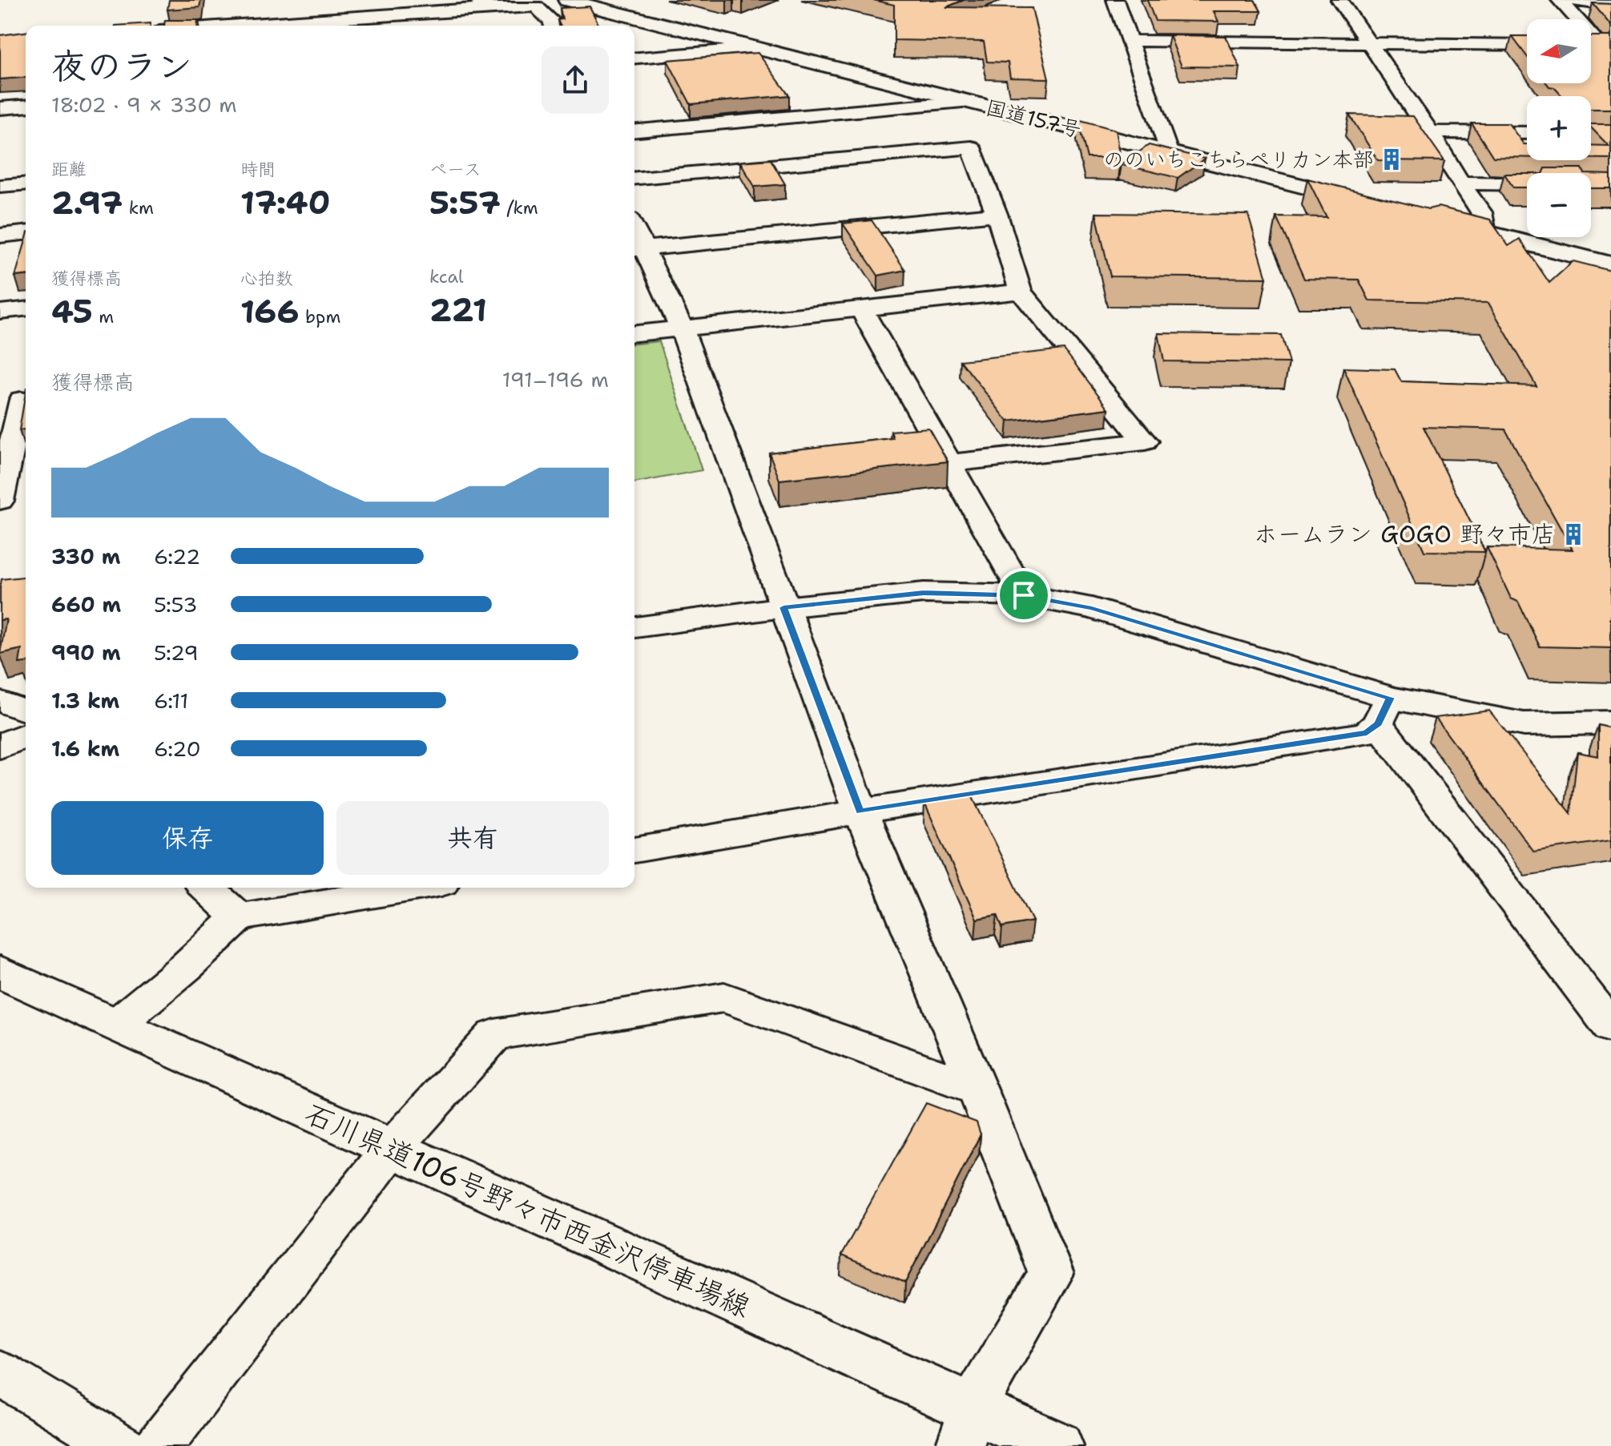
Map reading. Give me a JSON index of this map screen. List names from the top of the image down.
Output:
{
  "streets": {
    "main road": ["国道157号", "石川県道106号野々市西金沢停車場線"]
  },
  "places": {
    "building": ["ののいちこちらペリカン本部", "ホームラン GOGO 野々市店"]
  },
  "north": "left",
  "page": {
    "map_buttons": ["+", "−"],
    "heading": ["夜のラン", "18:02 · 9 × 330 m"],
    "stats": [
      ["距離", "2.97 km"],
      ["時間", "17:40"],
      ["ペース", "5:57 /km"],
      ["獲得標高", "45 m"],
      ["心拍数", "166 bpm"],
      ["kcal", "221"]
    ],
    "chart": ["獲得標高", "191–196 m"],
    "list": [
      {
        "name": "330 m",
        "note": "6:22"
      },
      {
        "name": "660 m",
        "note": "5:53"
      },
      {
        "name": "990 m",
        "note": "5:29"
      },
      {
        "name": "1.3 km",
        "note": "6:11"
      },
      {
        "name": "1.6 km",
        "note": "6:20"
      }
    ],
    "buttons": ["保存", "共有"]
  }
}
